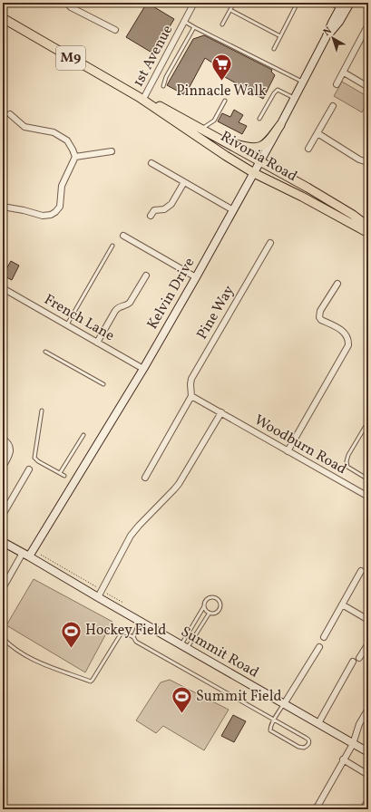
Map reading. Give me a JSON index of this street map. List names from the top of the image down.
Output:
{
  "streets": {
    "main road": [
      "M9",
      "Rivonia Road",
      "Kelvin Drive",
      "Summit Road"
    ],
    "street": [
      "1st Avenue",
      "Pine Way",
      "French Lane",
      "Woodburn Road"
    ]
  },
  "crossings": [
    ["1st Avenue", "Rivonia Road"],
    ["Rivonia Road", "Kelvin Drive"],
    ["Kelvin Drive", "French Lane"],
    ["Kelvin Drive", "Summit Road"],
    ["Pine Way", "Woodburn Road"]
  ],
  "places": {
    "supermarket": ["Pinnacle Walk"],
    "sports": ["Hockey Field", "Summit Field"]
  },
  "north": "top left"
}
